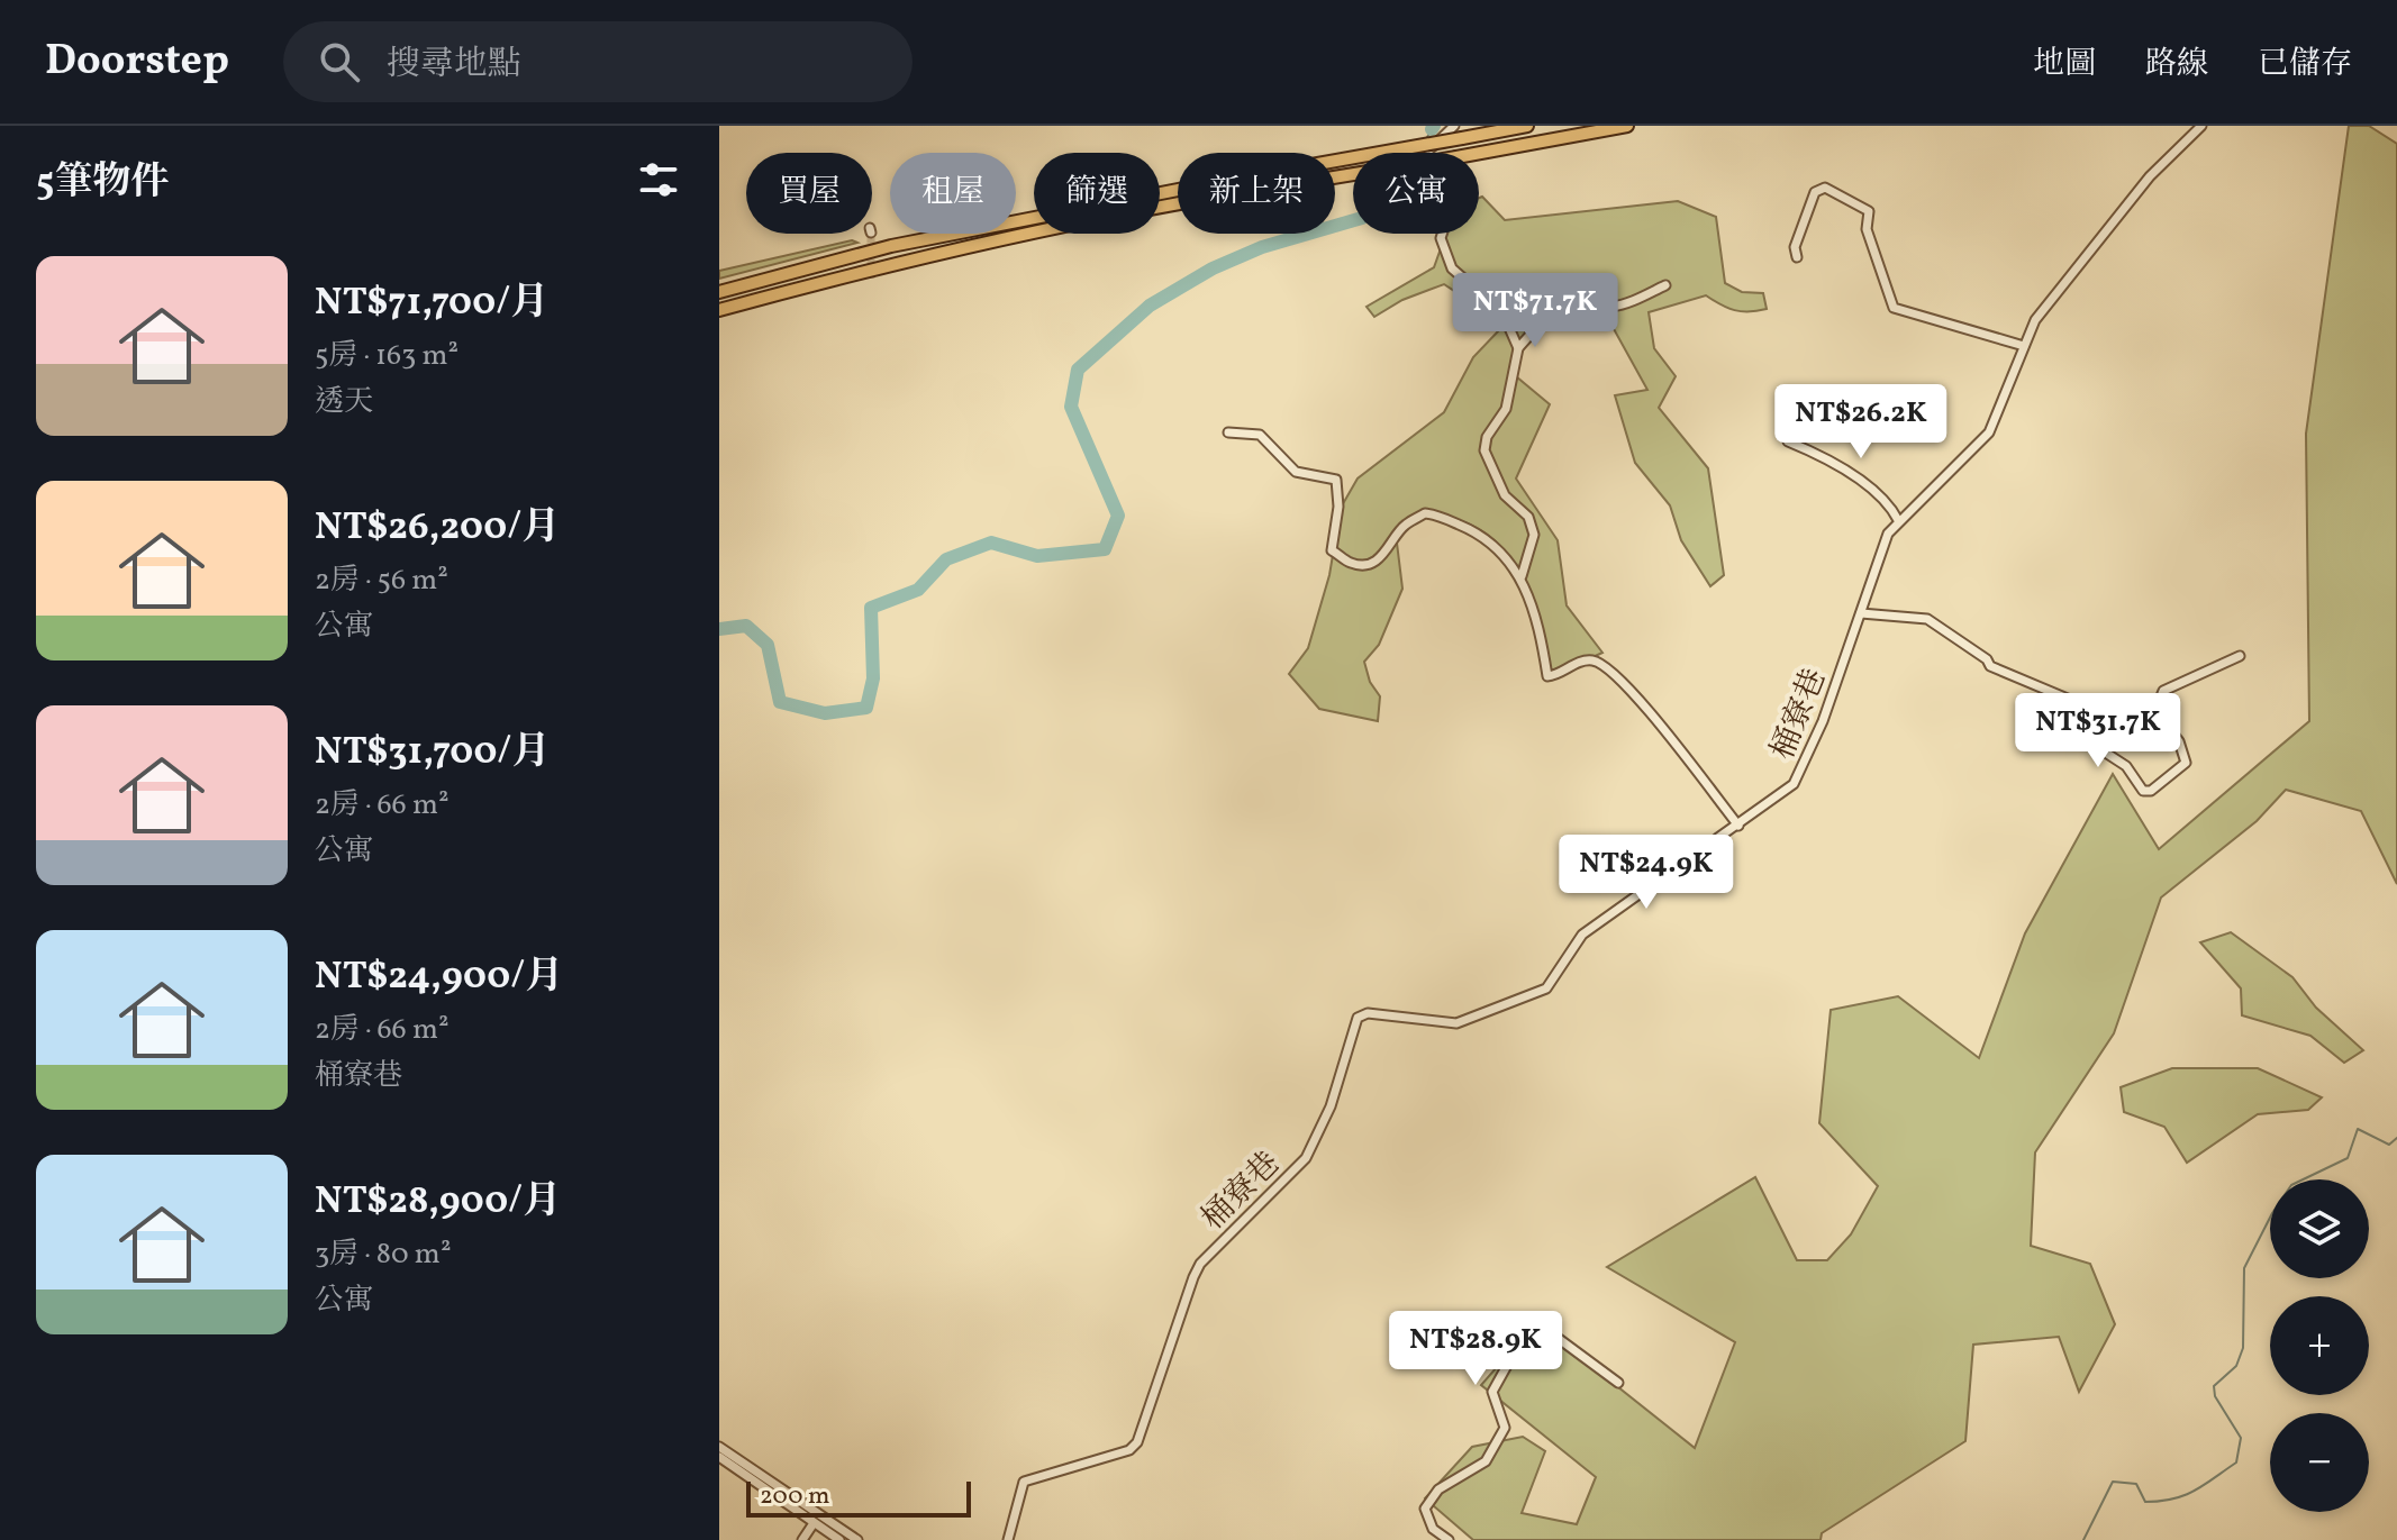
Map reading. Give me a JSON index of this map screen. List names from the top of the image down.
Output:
{
  "streets": {
    "street": ["桶寮巷"]
  },
  "scale_bar": "200 m",
  "page": {
    "header": "Doorstep",
    "search": "搜尋地點",
    "nav": ["地圖", "路線", "已儲存"],
    "heading": "5筆物件",
    "chip": [
      "買屋",
      "租屋",
      "篩選",
      "新上架",
      "公寓"
    ],
    "list": [
      {
        "name": "NT$71,700/月",
        "note": "5房 · 163 m² · 透天"
      },
      {
        "name": "NT$26,200/月",
        "note": "2房 · 56 m² · 公寓"
      },
      {
        "name": "NT$31,700/月",
        "note": "2房 · 66 m² · 公寓"
      },
      {
        "name": "NT$24,900/月",
        "note": "2房 · 66 m² · 桶寮巷"
      },
      {
        "name": "NT$28,900/月",
        "note": "3房 · 80 m² · 公寓"
      }
    ],
    "price": [
      "NT$71.7K",
      "NT$26.2K",
      "NT$31.7K",
      "NT$24.9K",
      "NT$28.9K"
    ],
    "map_buttons": ["+", "−"],
    "scale": "200 m"
  }
}
